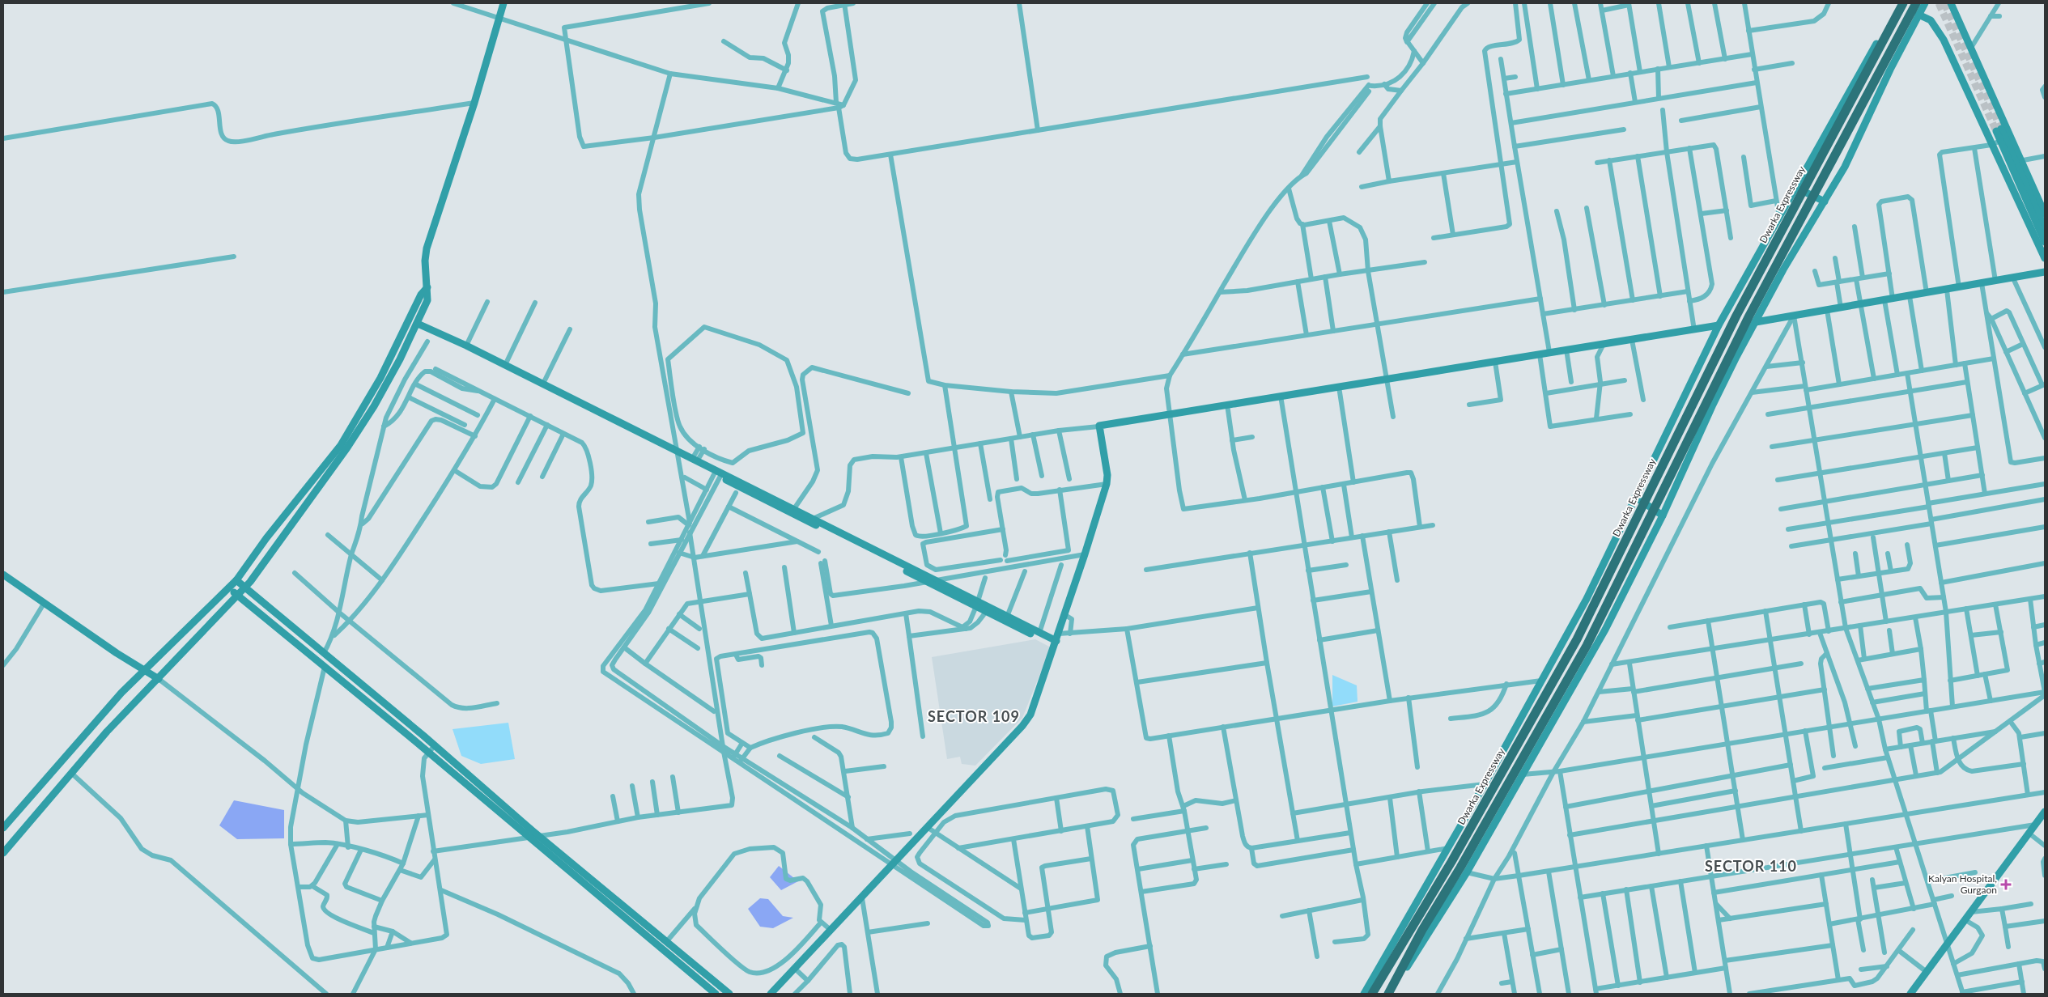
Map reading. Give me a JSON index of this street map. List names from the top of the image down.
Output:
{
  "streets": {
    "highway": ["Dwarka Expressway"]
  },
  "districts": ["SECTOR 109", "SECTOR 110"],
  "places": {
    "health": ["Kalyan Hospital, Gurgaon"]
  }
}
